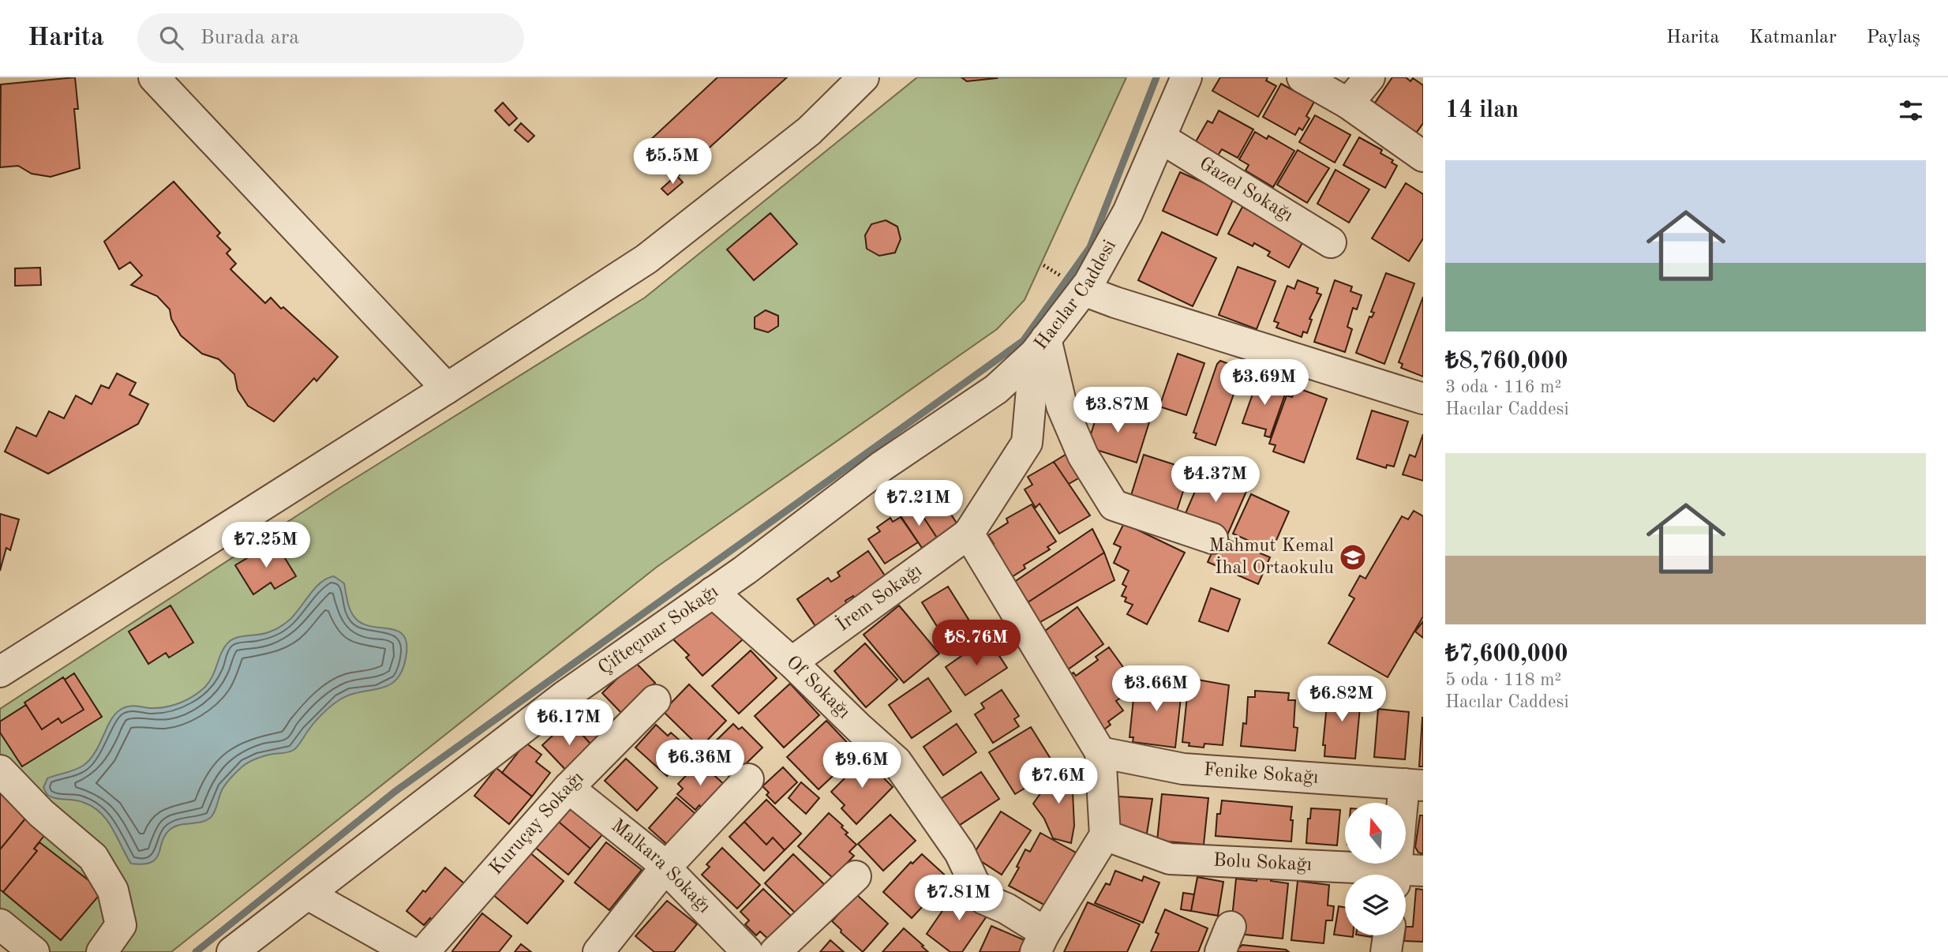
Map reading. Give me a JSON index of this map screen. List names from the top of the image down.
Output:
{
  "streets": {
    "street": [
      "Gazel Sokağı",
      "Hacılar Caddesi",
      "İrem Sokağı",
      "Çifteçınar Sokağı",
      "Of Sokağı",
      "Fenike Sokağı",
      "Kuruçay Sokağı",
      "Bolu Sokağı",
      "Malkara Sokağı"
    ]
  },
  "crossings": [
    ["Gazel Sokağı", "Hacılar Caddesi"],
    ["Hacılar Caddesi", "İrem Sokağı"],
    ["Hacılar Caddesi", "Çifteçınar Sokağı"],
    ["İrem Sokağı", "Of Sokağı"],
    ["Çifteçınar Sokağı", "Of Sokağı"],
    ["Kuruçay Sokağı", "Malkara Sokağı"]
  ],
  "places": {
    "school or university": ["Mahmut Kemal İhal Ortaokulu"]
  },
  "north": "top",
  "page": {
    "header": "Harita",
    "search": "Burada ara",
    "nav": ["Harita", "Katmanlar", "Paylaş"],
    "heading": "14 ilan",
    "price": [
      "₺5.5M",
      "₺3.69M",
      "₺3.87M",
      "₺4.37M",
      "₺7.21M",
      "₺7.25M",
      "₺8.76M",
      "₺3.66M",
      "₺6.82M",
      "₺6.17M",
      "₺6.36M",
      "₺9.6M",
      "₺7.6M",
      "₺7.81M"
    ],
    "list": [
      {
        "name": "₺8,760,000",
        "note": "3 oda · 116 m² · Hacılar Caddesi"
      },
      {
        "name": "₺7,600,000",
        "note": "5 oda · 118 m² · Hacılar Caddesi"
      }
    ]
  }
}
